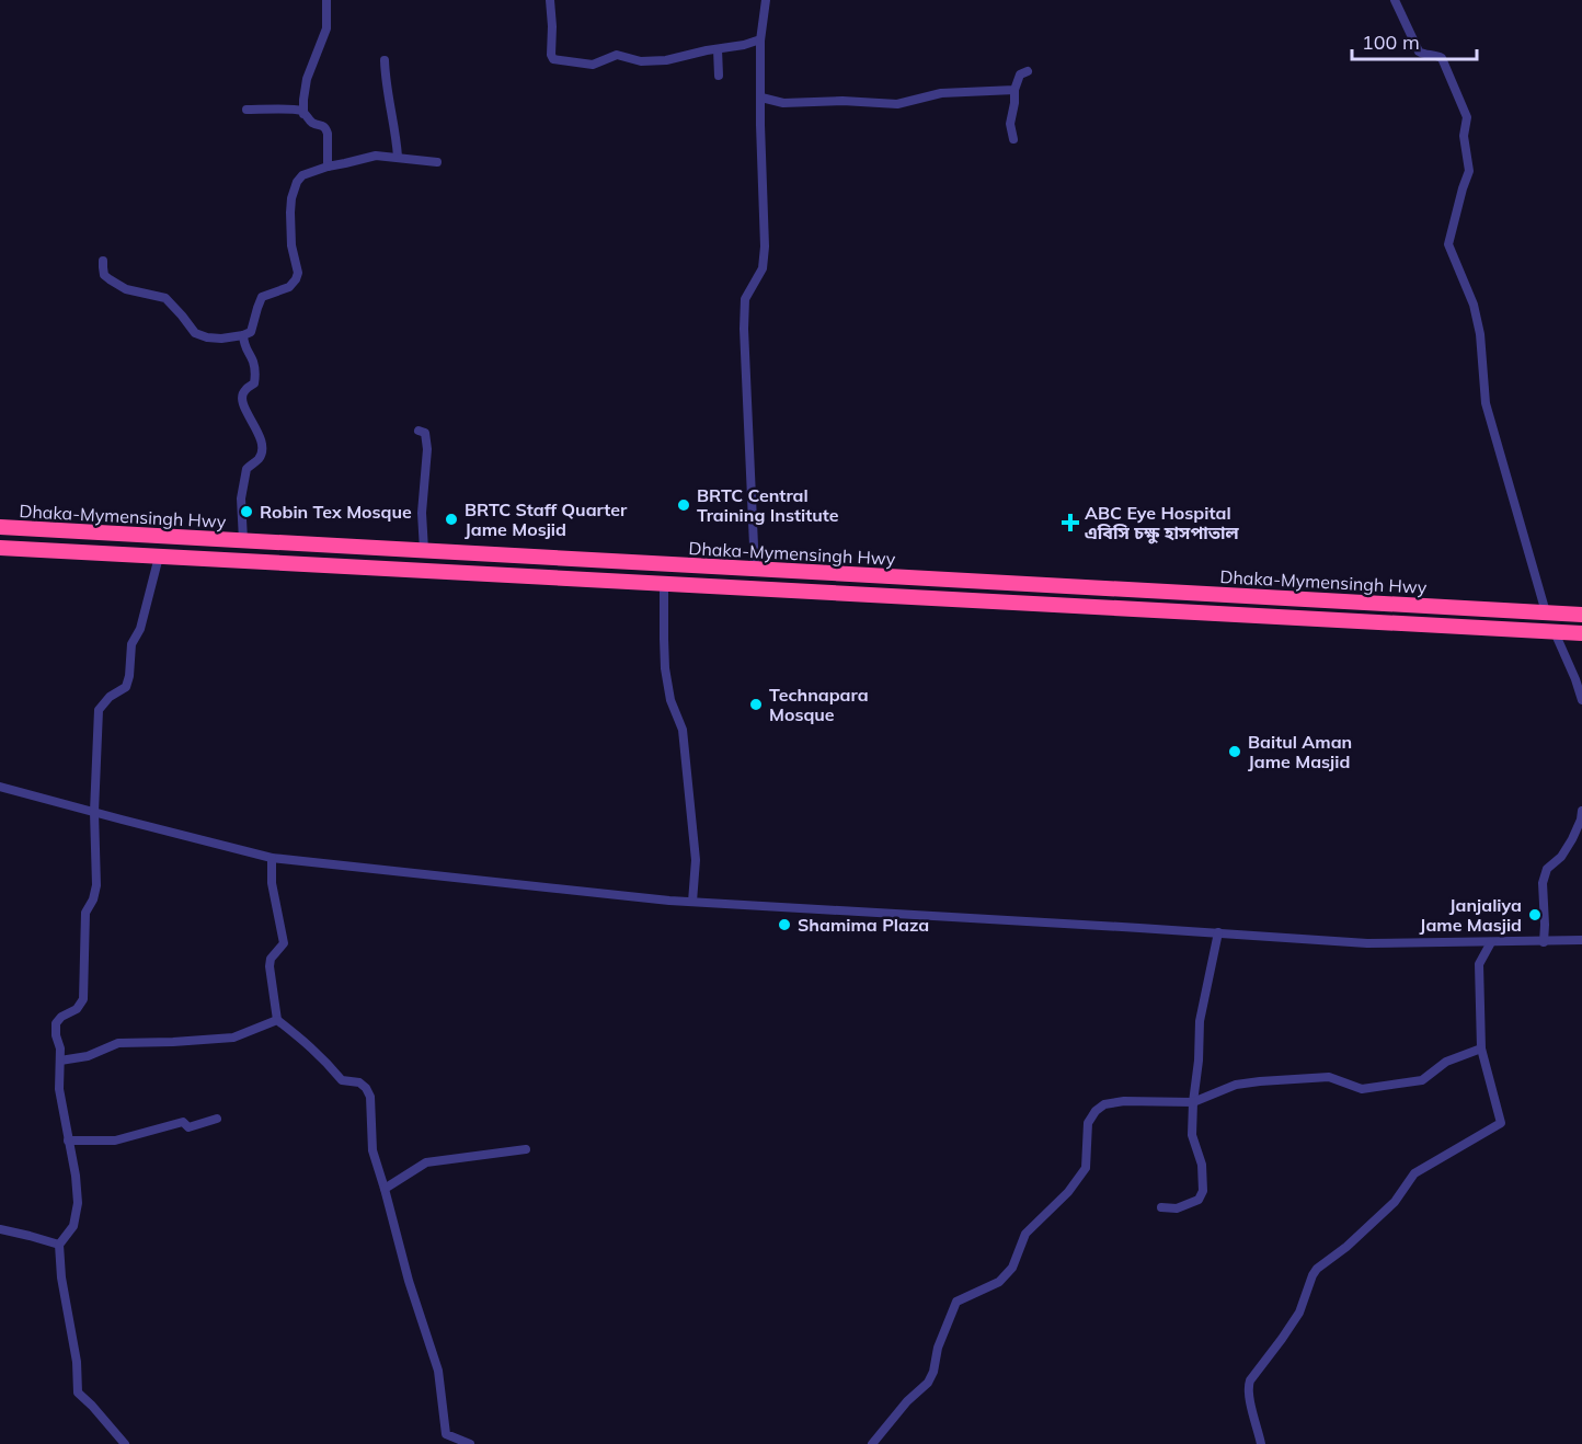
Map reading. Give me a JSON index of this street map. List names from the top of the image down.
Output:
{
  "streets": {
    "highway": ["Dhaka-Mymensingh Hwy"]
  },
  "places": {
    "other": [
      "BRTC Central Training Institute",
      "Robin Tex Mosque",
      "BRTC Staff Quarter Jame Mosjid",
      "Technapara Mosque",
      "Baitul Aman Jame Masjid",
      "Janjaliya Jame Masjid",
      "Shamima Plaza"
    ],
    "health": ["ABC Eye Hospital এবিসি চক্ষু হাসপাতাল"]
  },
  "scale_bar": "100 m"
}
